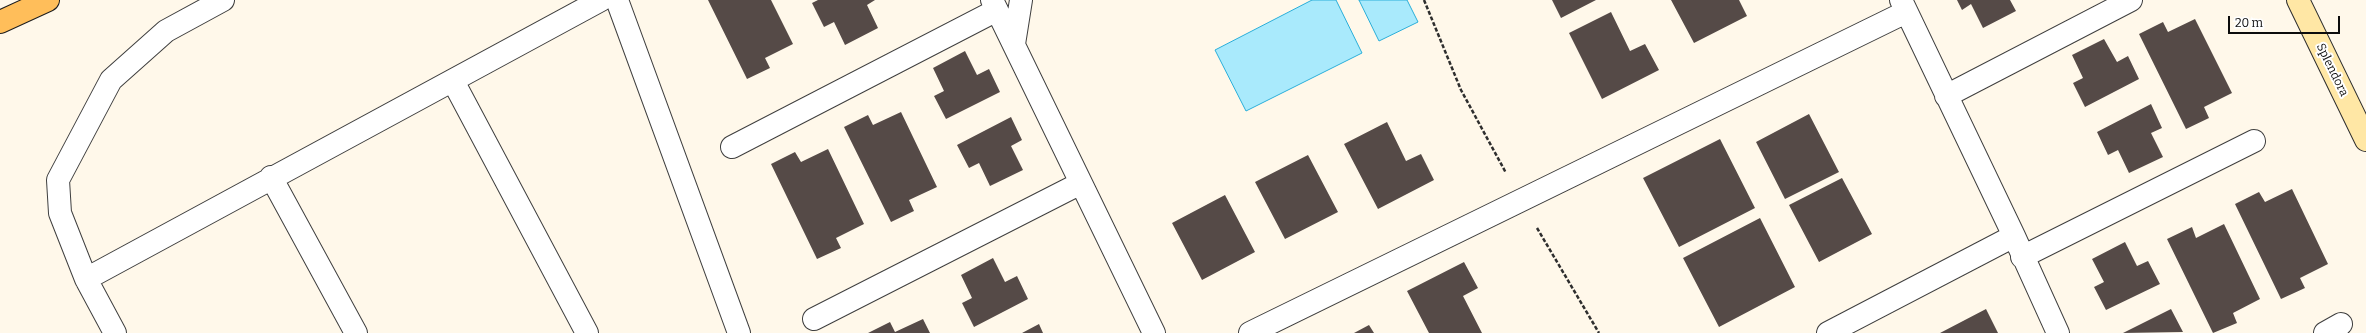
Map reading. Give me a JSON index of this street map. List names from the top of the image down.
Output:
{
  "streets": {
    "street": ["Splendora"]
  },
  "scale_bar": "20 m"
}
